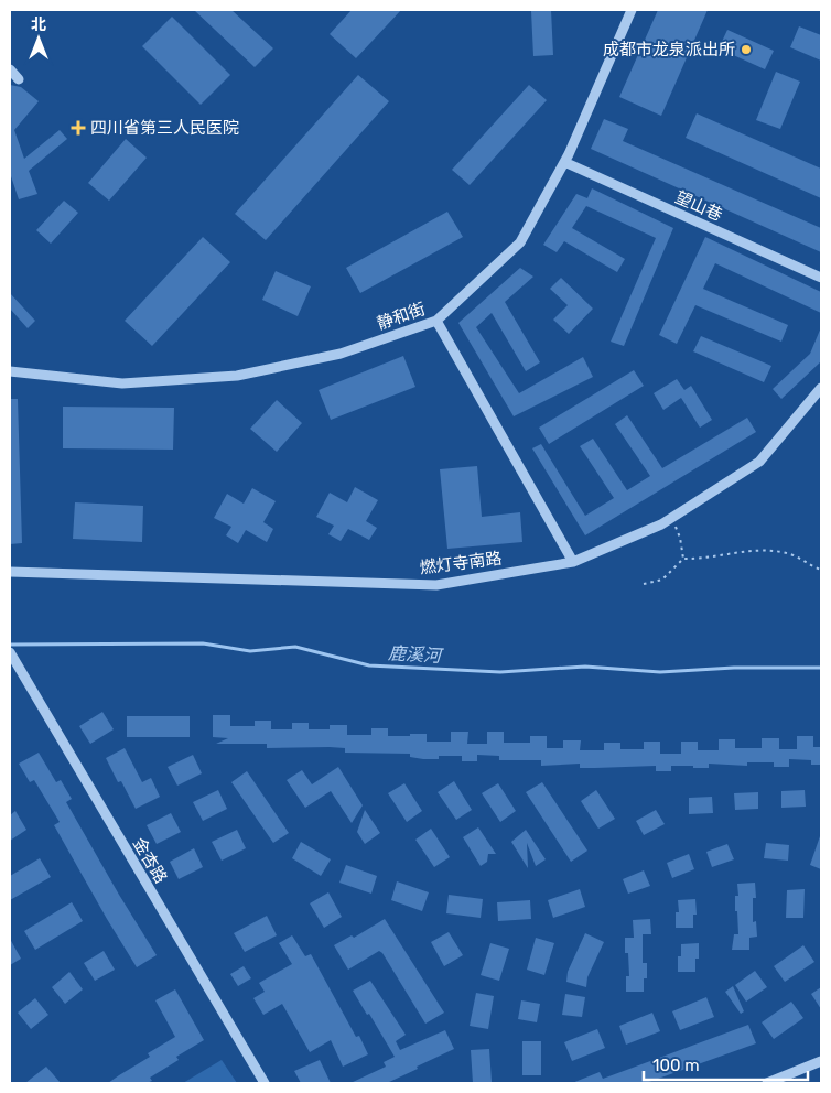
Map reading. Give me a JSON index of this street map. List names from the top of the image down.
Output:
{
  "streets": {
    "street": [
      "望山巷",
      "静和街",
      "燃灯寺南路",
      "金杏路"
    ]
  },
  "crossings": [
    ["望山巷", "静和街"]
  ],
  "water": ["鹿溪河"],
  "places": {
    "other": ["成都市龙泉派出所"],
    "health": ["四川省第三人民医院"]
  },
  "scale_bar": "100 m",
  "north": "top"
}
